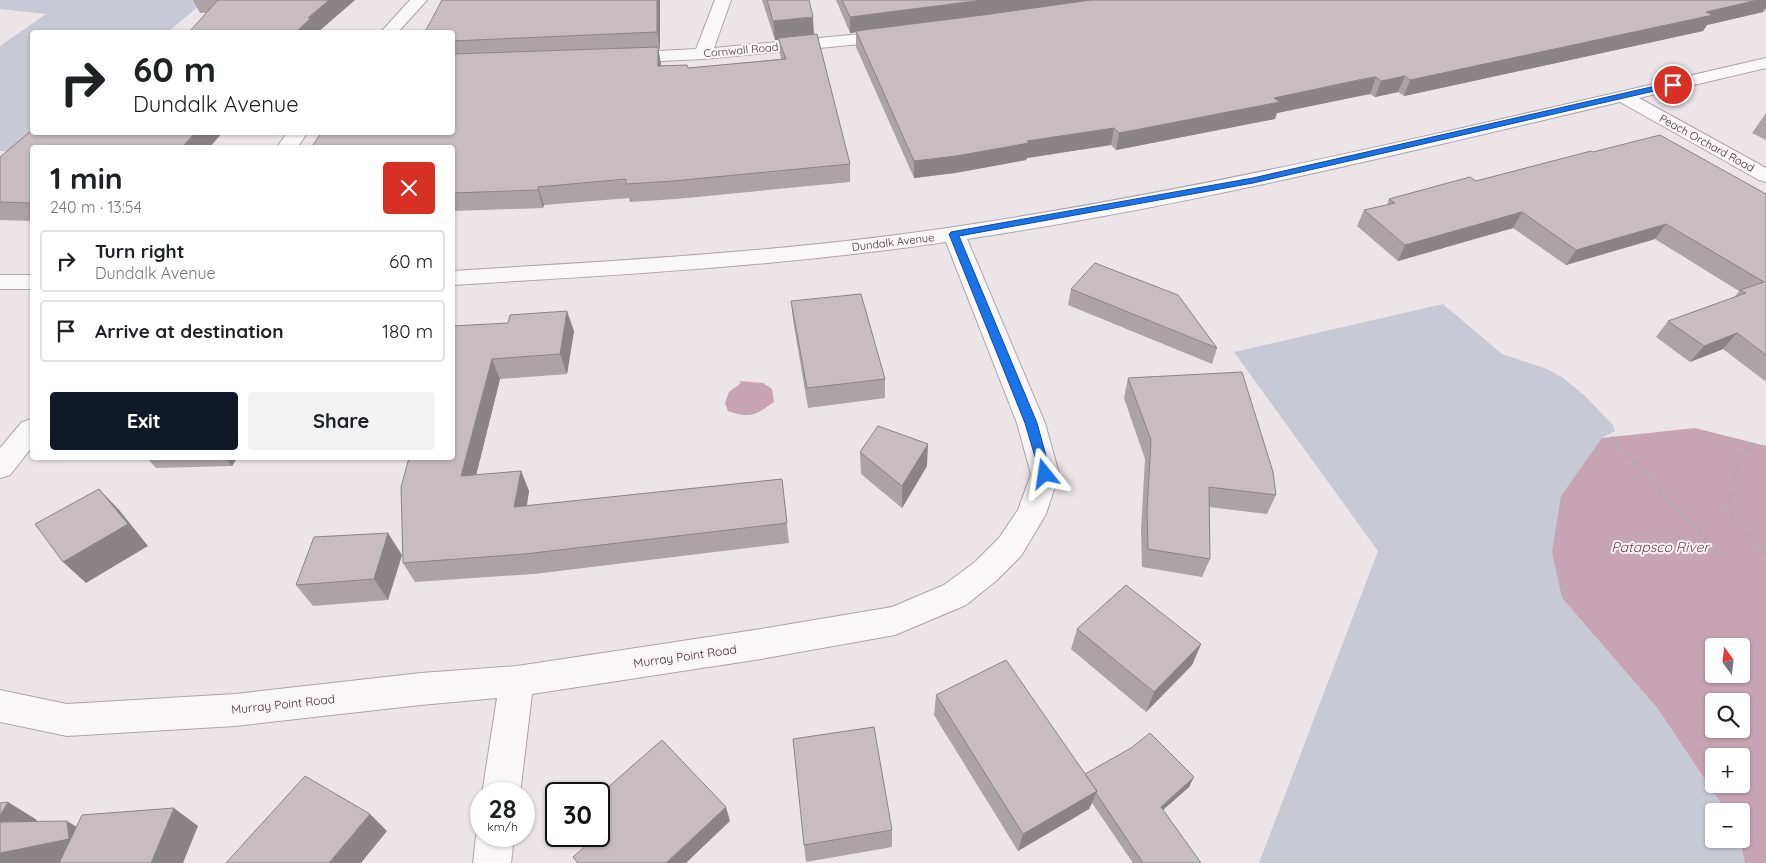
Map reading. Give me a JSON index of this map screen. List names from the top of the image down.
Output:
{
  "streets": {
    "street": [
      "Cornwall Road",
      "Peach Orchard Road",
      "Dundalk Avenue",
      "Murray Point Road"
    ]
  },
  "crossings": [
    ["Peach Orchard Road", "Dundalk Avenue"],
    ["Dundalk Avenue", "Murray Point Road"]
  ],
  "water": ["Patapsco River"],
  "north": "top",
  "page": {
    "turn": ["60 m", "Dundalk Avenue"],
    "heading": ["1 min", "240 m · 13:54"],
    "list": [
      {
        "name": "Turn right",
        "note": "Dundalk Avenue",
        "value": "60 m"
      },
      {
        "name": "Arrive at destination",
        "value": "180 m"
      }
    ],
    "buttons": ["Exit", "Share"],
    "map_buttons": ["+", "−"],
    "speed": "28 km/h",
    "limit": "30"
  }
}
